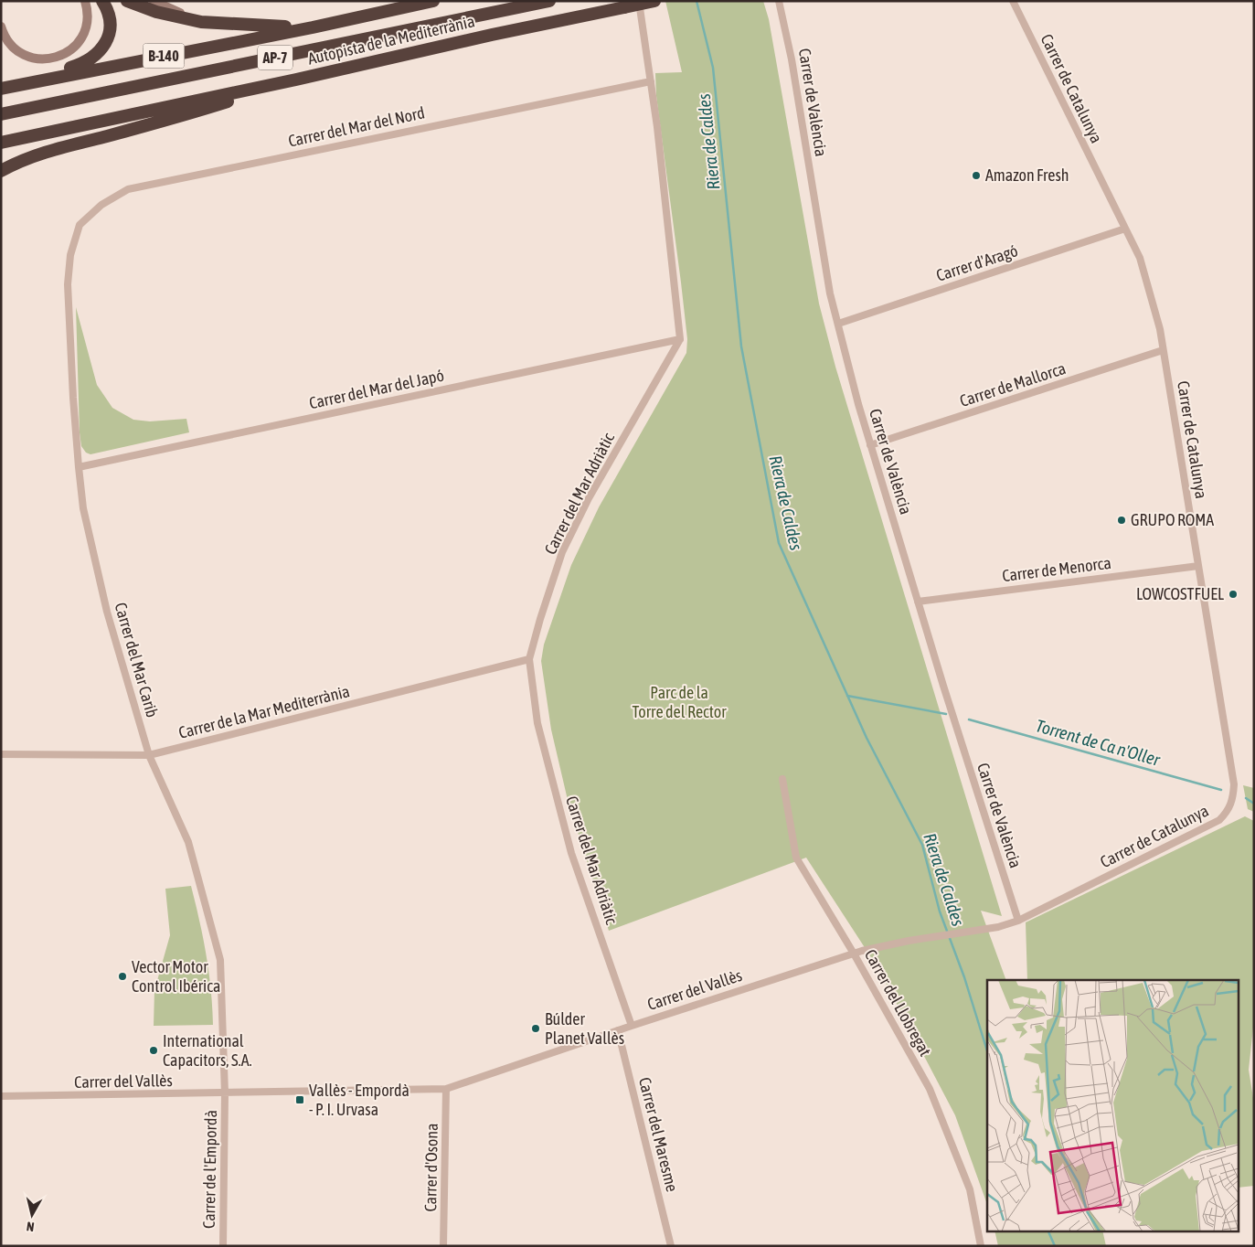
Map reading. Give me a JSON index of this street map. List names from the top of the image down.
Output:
{
  "streets": {
    "highway": ["Autopista de la Mediterrània", "B-140", "AP-7"],
    "street": [
      "Carrer de Catalunya",
      "Carrer de València",
      "Carrer del Mar del Nord",
      "Carrer d'Aragó",
      "Carrer de Mallorca",
      "Carrer del Mar del Japó",
      "Carrer del Mar Adriàtic",
      "Carrer de Menorca",
      "Carrer del Mar Carib",
      "Carrer de la Mar Mediterrània",
      "Carrer del Vallès",
      "Carrer del Llobregat",
      "Carrer del Maresme",
      "Carrer d'Osona",
      "Carrer de l'Empordà"
    ]
  },
  "crossings": [
    ["Carrer de Catalunya", "Carrer de València"],
    ["Carrer de Catalunya", "Carrer d'Aragó"],
    ["Carrer de Catalunya", "Carrer de Mallorca"],
    ["Carrer de Catalunya", "Carrer de Menorca"],
    ["Carrer de Catalunya", "Carrer del Vallès"],
    ["Carrer de València", "Carrer d'Aragó"],
    ["Carrer de València", "Carrer de Mallorca"],
    ["Carrer de València", "Carrer de Menorca"],
    ["Carrer del Mar del Nord", "Carrer del Mar Carib"],
    ["Carrer del Mar del Japó", "Carrer del Mar Adriàtic"],
    ["Carrer del Mar del Japó", "Carrer del Mar Carib"],
    ["Carrer del Mar Adriàtic", "Carrer de la Mar Mediterrània"],
    ["Carrer del Mar Adriàtic", "Carrer del Vallès"],
    ["Carrer del Mar Carib", "Carrer de la Mar Mediterrània"],
    ["Carrer del Mar Carib", "Carrer del Vallès"],
    ["Carrer del Mar Carib", "Carrer de l'Empordà"],
    ["Carrer del Vallès", "Carrer del Llobregat"],
    ["Carrer del Vallès", "Carrer del Maresme"],
    ["Carrer del Vallès", "Carrer d'Osona"],
    ["Carrer del Vallès", "Carrer de l'Empordà"]
  ],
  "water": ["Riera de Caldes", "Torrent de Ca n'Oller"],
  "parks": ["Parc de la Torre del Rector"],
  "places": {
    "other": [
      "Amazon Fresh",
      "GRUPO ROMA",
      "LOWCOSTFUEL",
      "Vector Motor Control Ibérica",
      "Búlder Planet Vallès",
      "International Capacitors, S.A."
    ],
    "transit": ["Vallès - Empordà - P. I. Urvasa"]
  },
  "north": "bottom"
}
